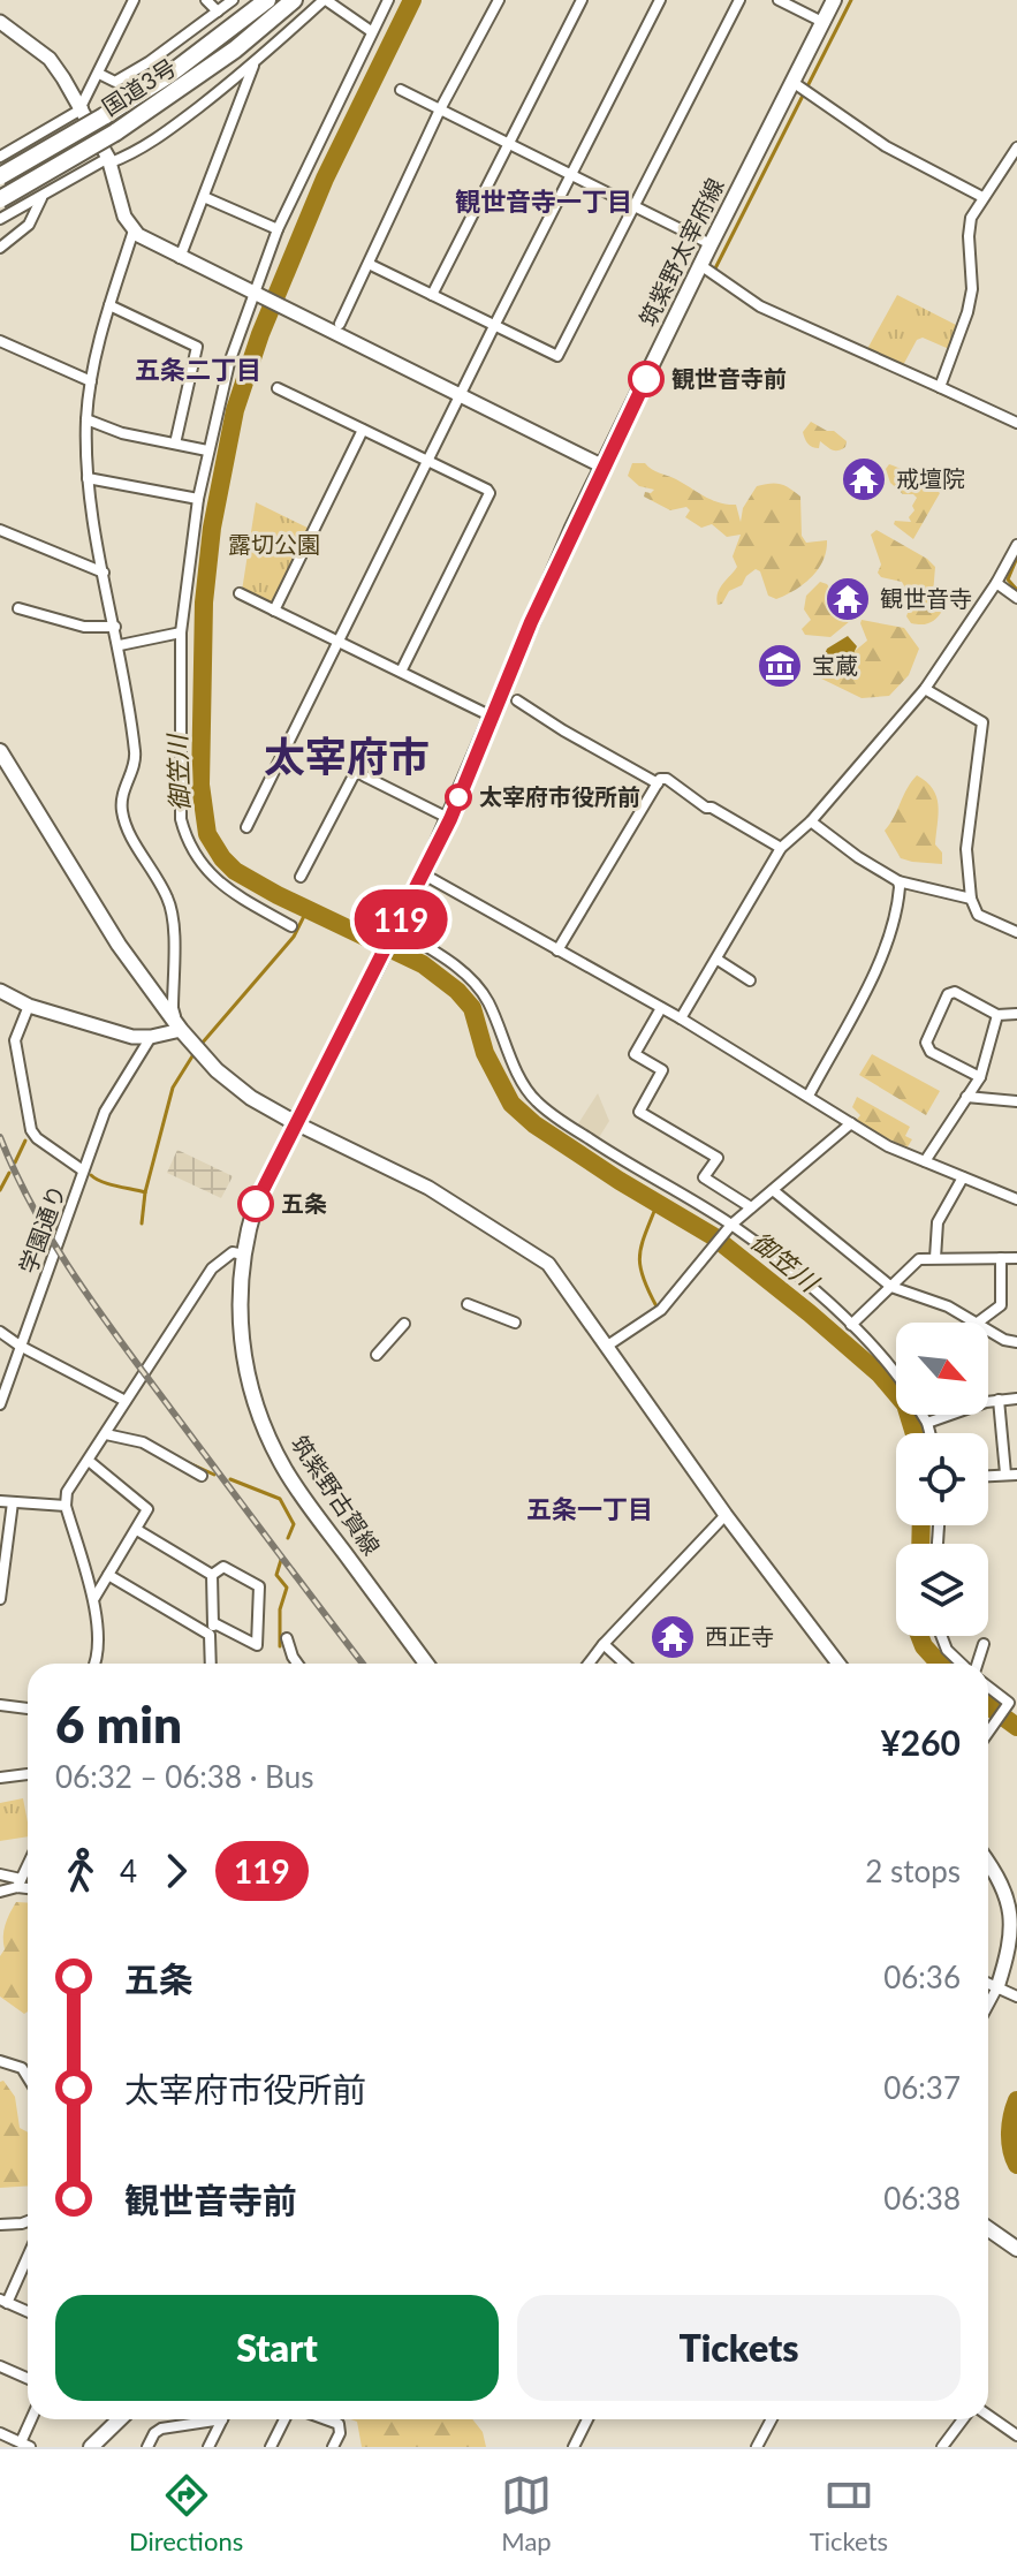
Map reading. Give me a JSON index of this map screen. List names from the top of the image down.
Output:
{
  "streets": {
    "highway": ["国道3号"],
    "main road": ["筑紫野太宰府線", "筑紫野古賀線"],
    "street": ["学園通り"]
  },
  "crossings": [
    ["筑紫野太宰府線", "筑紫野古賀線"]
  ],
  "districts": [
    "観世音寺一丁目",
    "五条二丁目",
    "太宰府市",
    "五条一丁目"
  ],
  "water": ["御笠川"],
  "parks": ["露切公園"],
  "places": {
    "other": ["観世音寺前", "太宰府市役所前", "五条"],
    "temple": ["戒壇院", "観世音寺", "西正寺"],
    "museum": ["宝蔵"]
  },
  "lines": ["bus line 119"],
  "north": "bottom right",
  "page": {
    "on_map": "119",
    "heading": ["6 min", "06:32 – 06:38 · Bus", "¥260"],
    "legs": ["4", "119", "2 stops"],
    "list": [
      {
        "name": "五条",
        "value": "06:36"
      },
      {
        "name": "太宰府市役所前",
        "value": "06:37"
      },
      {
        "name": "観世音寺前",
        "value": "06:38"
      }
    ],
    "buttons": ["Start", "Tickets"],
    "tabs": ["Directions", "Map", "Tickets"]
  }
}
